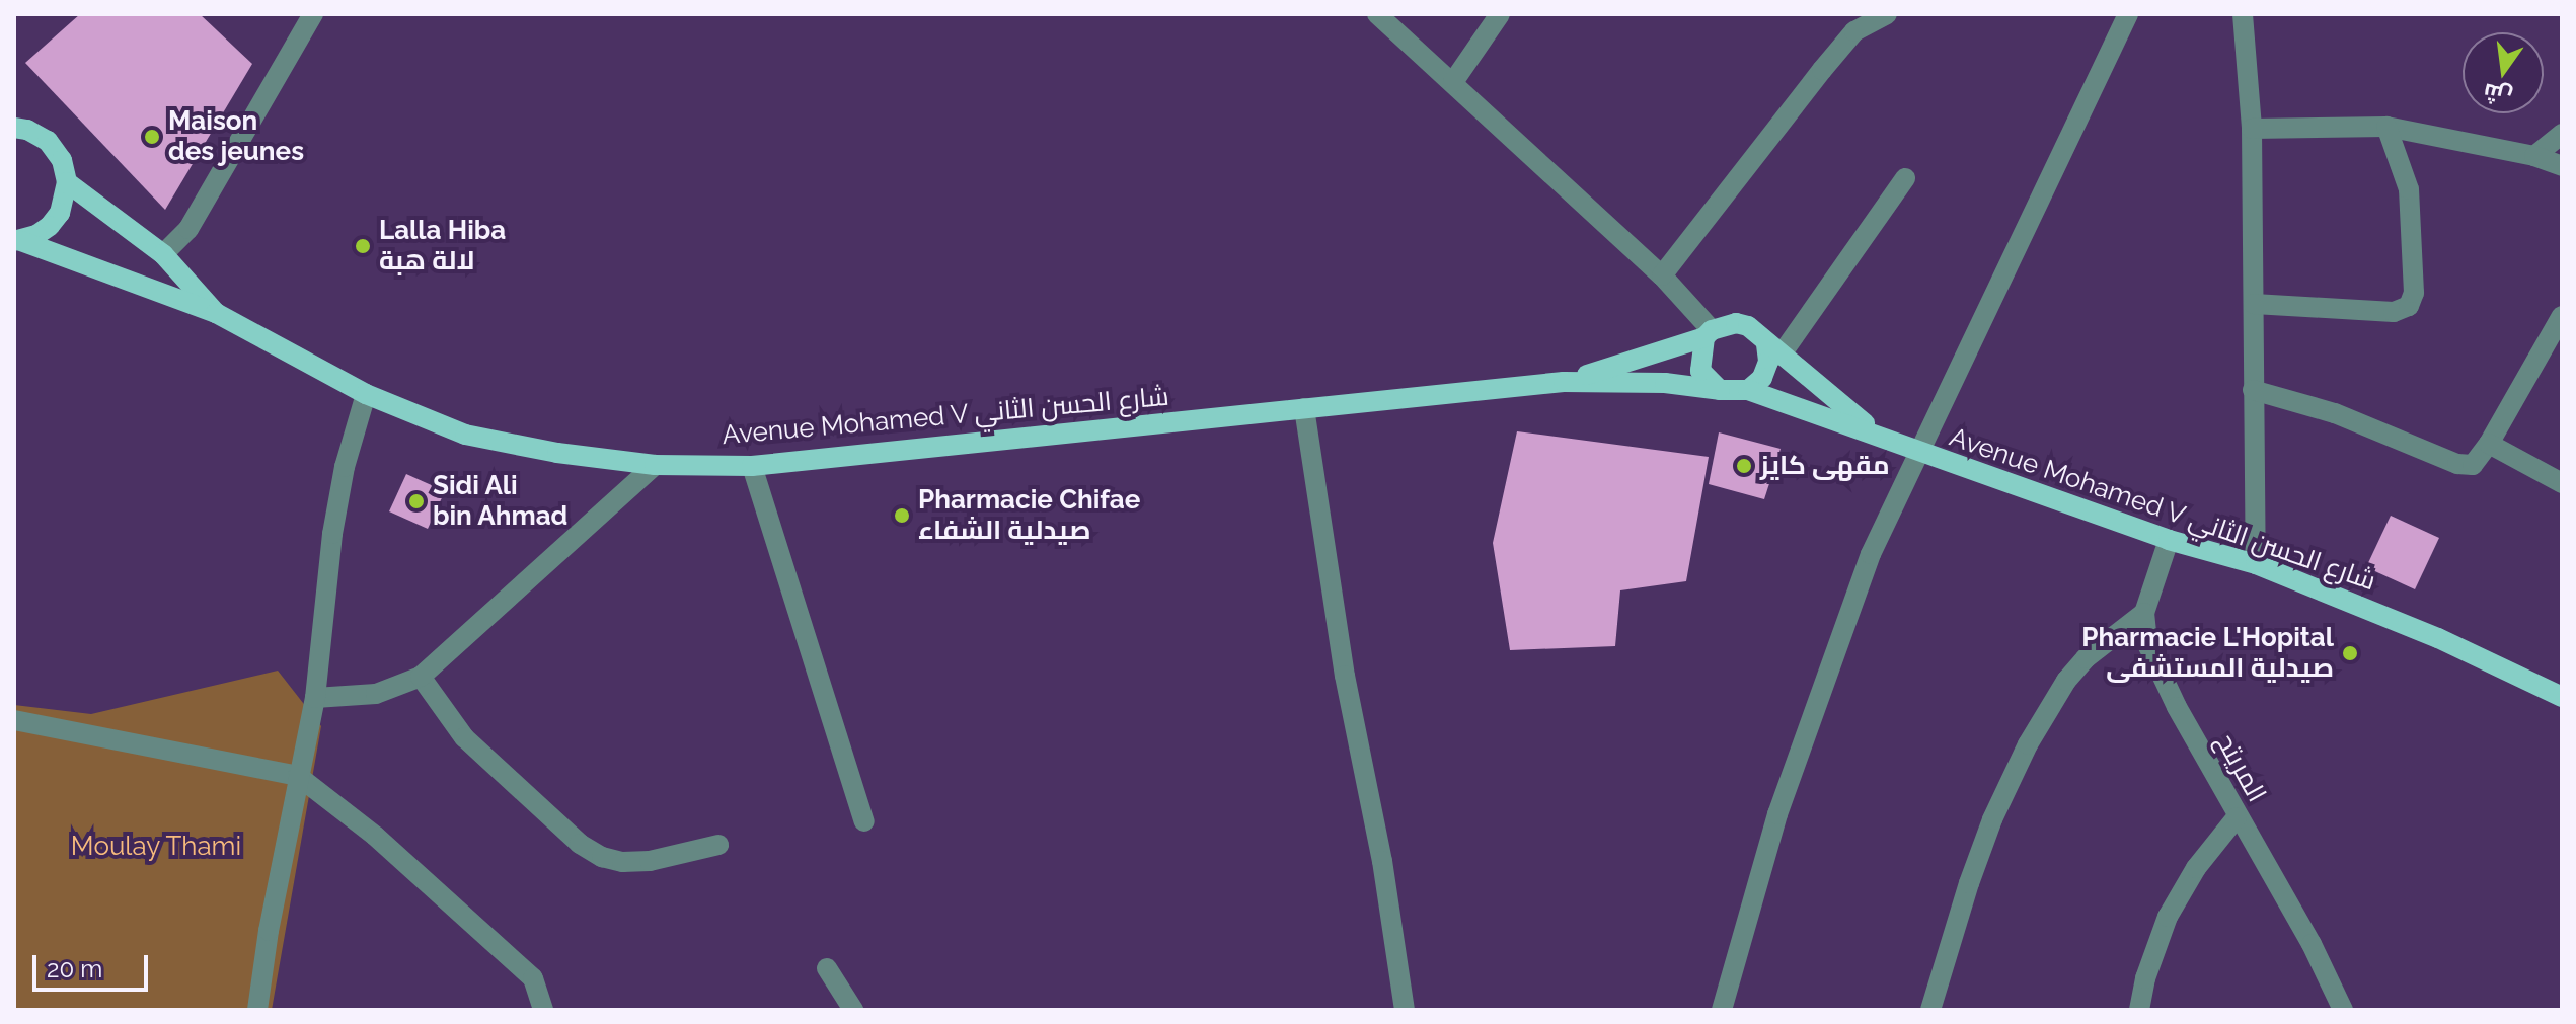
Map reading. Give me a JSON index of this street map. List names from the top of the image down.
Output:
{
  "streets": {
    "main road": ["Avenue Mohamed V شارع الحسن الثاني"],
    "street": ["المريتح"]
  },
  "crossings": [
    ["Avenue Mohamed V شارع الحسن الثاني", "المريتح"]
  ],
  "parks": ["Moulay Thami"],
  "places": [
    "Maison des jeunes",
    "Lalla Hiba لالة هبة",
    "مقهى كايز",
    "Sidi Ali bin Ahmad",
    "Pharmacie Chifae صيدلية الشفاء",
    "Pharmacie L'Hopital صيدلية المستشفى"
  ],
  "scale_bar": "20 m",
  "north": "bottom"
}
